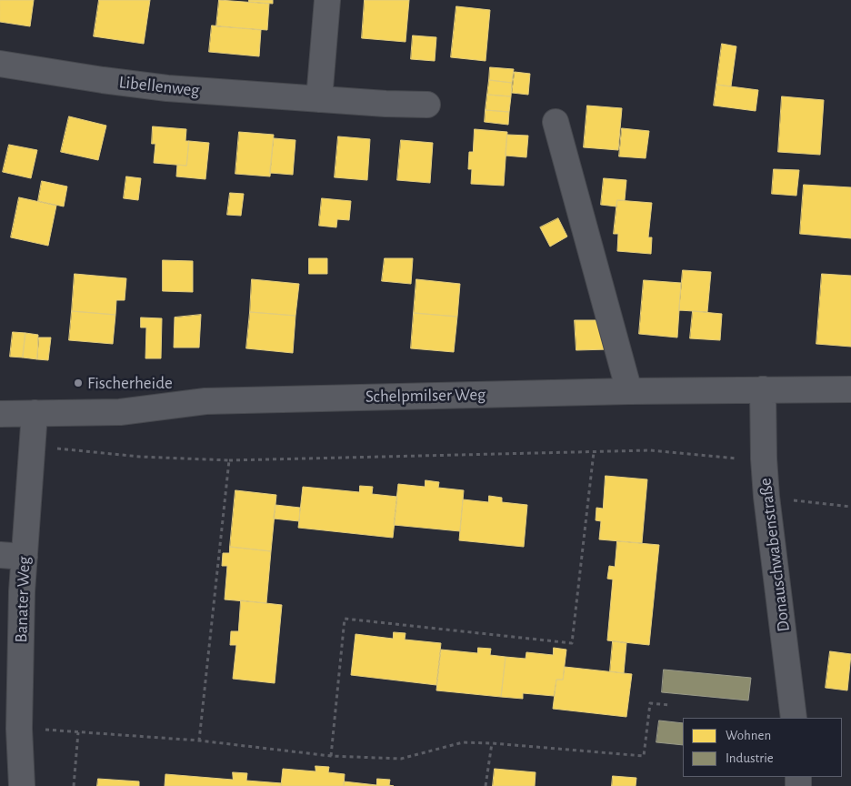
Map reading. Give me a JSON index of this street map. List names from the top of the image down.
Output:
{
  "streets": {
    "street": [
      "Libellenweg",
      "Schelpmilser Weg",
      "Donauschwabenstraße",
      "Banater Weg"
    ]
  },
  "crossings": [
    ["Schelpmilser Weg", "Donauschwabenstraße"],
    ["Schelpmilser Weg", "Banater Weg"]
  ],
  "places": ["Fischerheide"],
  "legend": ["Wohnen", "Industrie"]
}
